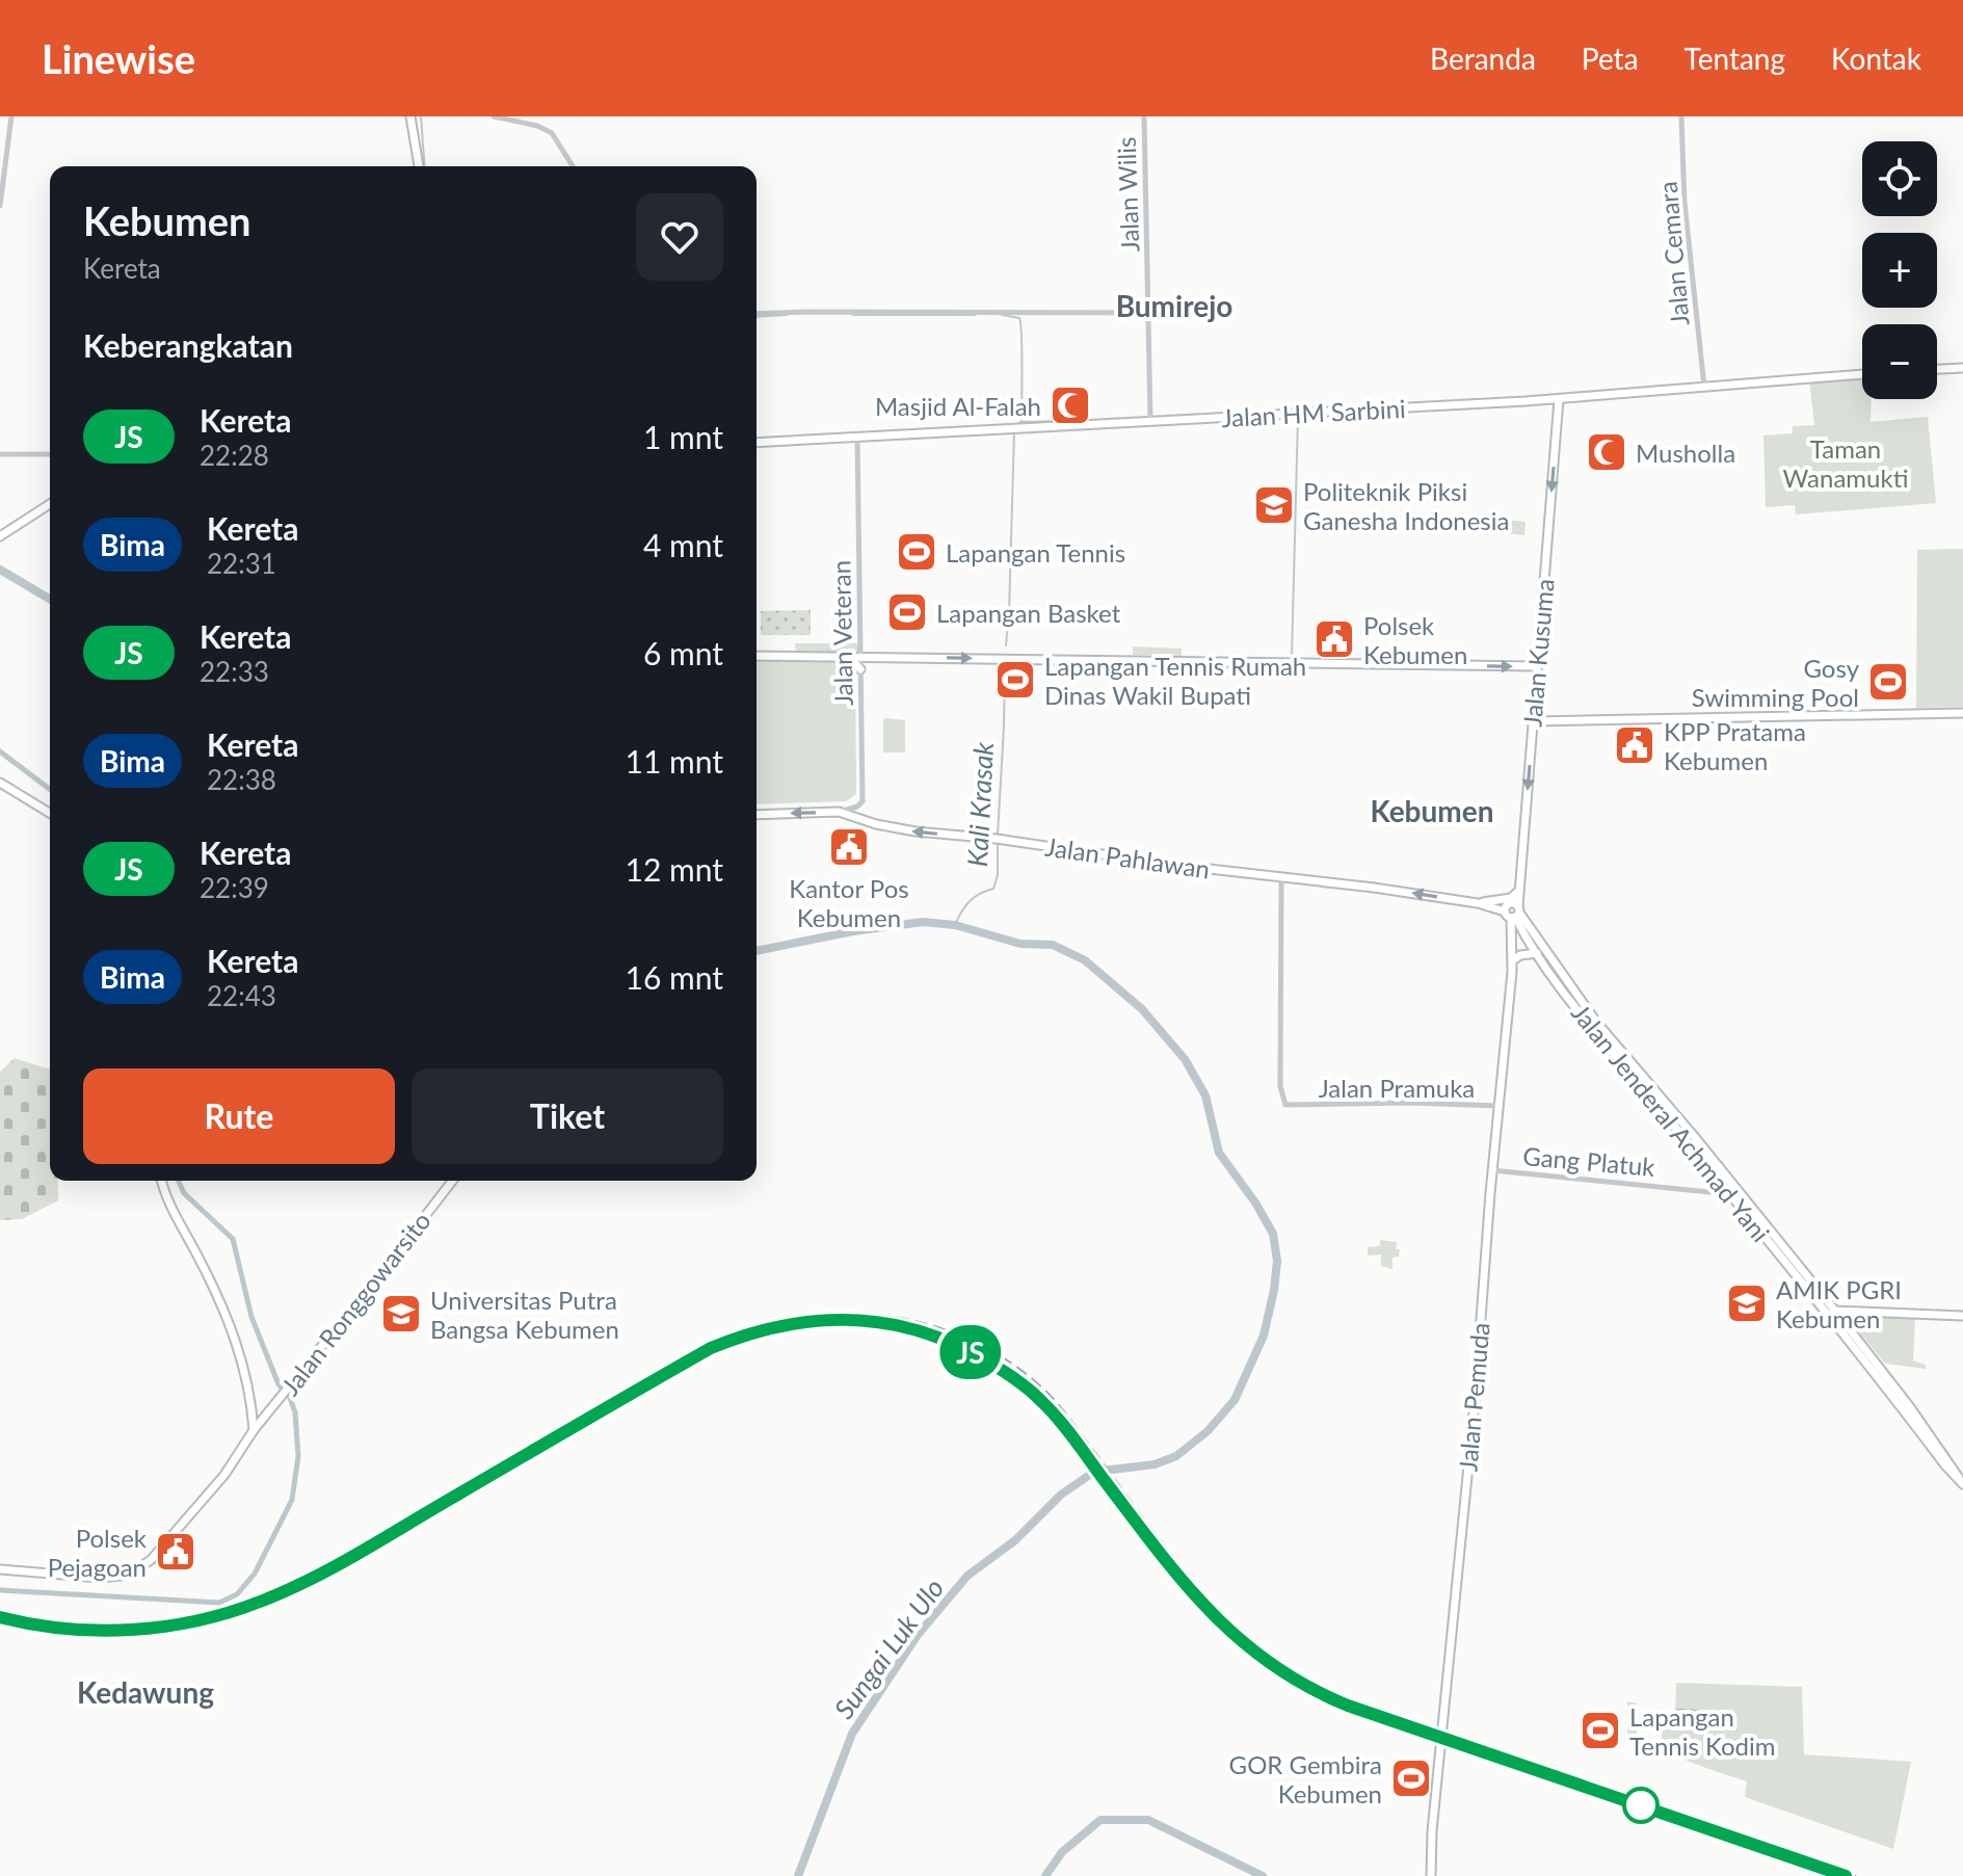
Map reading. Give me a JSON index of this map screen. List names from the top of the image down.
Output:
{
  "streets": {
    "main road": [
      "Jalan HM Sarbini",
      "Jalan Kusuma",
      "Jalan Pahlawan",
      "Jalan Jenderal Achmad Yani",
      "Jalan Ronggowarsito",
      "Jalan Pemuda"
    ],
    "street": [
      "Jalan Wilis",
      "Jalan Cemara",
      "Jalan Veteran",
      "Jalan Pramuka",
      "Gang Platuk"
    ]
  },
  "crossings": [
    ["Jalan Wilis", "Jalan HM Sarbini"],
    ["Jalan Cemara", "Jalan HM Sarbini"],
    ["Jalan HM Sarbini", "Jalan Veteran"],
    ["Jalan HM Sarbini", "Jalan Kusuma"],
    ["Jalan Veteran", "Jalan Pahlawan"],
    ["Jalan Kusuma", "Jalan Pahlawan"],
    ["Jalan Kusuma", "Jalan Jenderal Achmad Yani"],
    ["Jalan Kusuma", "Jalan Pemuda"],
    ["Jalan Pahlawan", "Jalan Pramuka"],
    ["Jalan Pahlawan", "Jalan Jenderal Achmad Yani"],
    ["Jalan Pahlawan", "Jalan Pemuda"],
    ["Jalan Pramuka", "Jalan Pemuda"],
    ["Jalan Jenderal Achmad Yani", "Gang Platuk"],
    ["Jalan Jenderal Achmad Yani", "Jalan Pemuda"],
    ["Gang Platuk", "Jalan Pemuda"]
  ],
  "one_way": ["Jalan Kusuma", "Jalan Pahlawan"],
  "districts": ["Bumirejo", "Kebumen", "Kedawung"],
  "water": ["Kali Krasak", "Sungai Luk Ulo"],
  "parks": ["Taman Wanamukti"],
  "places": {
    "mosque": ["Masjid Al-Falah", "Musholla"],
    "school or university": ["Politeknik Piksi Ganesha Indonesia", "AMIK PGRI Kebumen", "Universitas Putra Bangsa Kebumen"],
    "sports": [
      "Lapangan Tennis",
      "Lapangan Basket",
      "Lapangan Tennis Rumah Dinas Wakil Bupati",
      "Gosy Swimming Pool",
      "Lapangan Tennis Kodim",
      "GOR Gembira Kebumen"
    ],
    "public building": [
      "Polsek Kebumen",
      "KPP Pratama Kebumen",
      "Kantor Pos Kebumen",
      "Polsek Pejagoan"
    ]
  },
  "page": {
    "header": "Linewise",
    "nav": [
      "Beranda",
      "Peta",
      "Tentang",
      "Kontak"
    ],
    "on_map": "JS",
    "map_buttons": ["+", "−"],
    "heading": [
      ["Kebumen", "Kereta"],
      "Keberangkatan"
    ],
    "list": [
      {
        "mark": "JS",
        "name": "Kereta",
        "note": "22:28",
        "value": "1 mnt"
      },
      {
        "mark": "Bima",
        "name": "Kereta",
        "note": "22:31",
        "value": "4 mnt"
      },
      {
        "mark": "JS",
        "name": "Kereta",
        "note": "22:33",
        "value": "6 mnt"
      },
      {
        "mark": "Bima",
        "name": "Kereta",
        "note": "22:38",
        "value": "11 mnt"
      },
      {
        "mark": "JS",
        "name": "Kereta",
        "note": "22:39",
        "value": "12 mnt"
      },
      {
        "mark": "Bima",
        "name": "Kereta",
        "note": "22:43",
        "value": "16 mnt"
      }
    ],
    "buttons": ["Rute", "Tiket"]
  }
}
